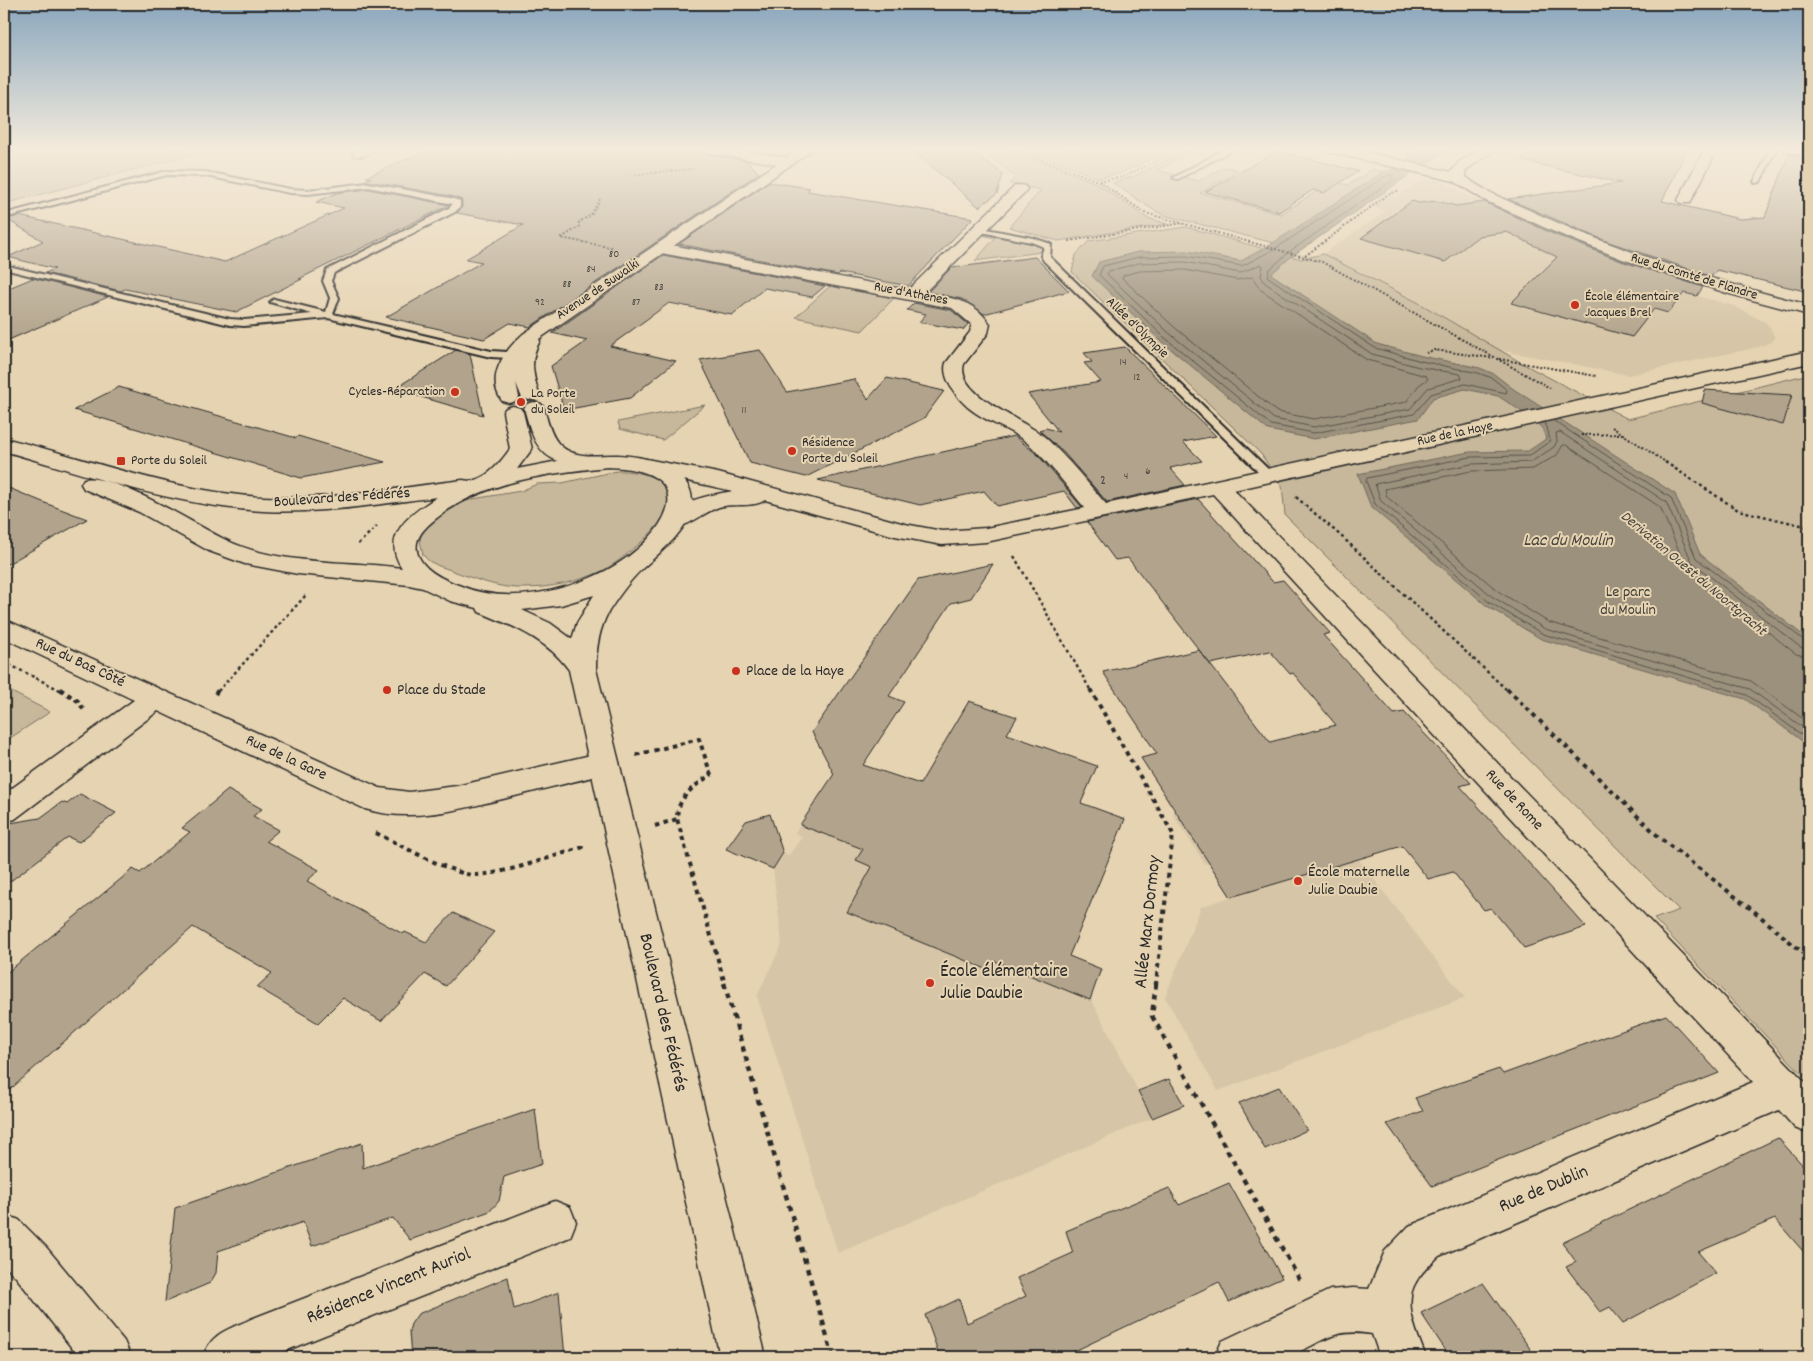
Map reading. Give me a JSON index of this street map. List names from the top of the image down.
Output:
{
  "streets": {
    "street": [
      "Rue du Comté de Flandre",
      "Avenue de Suwalki",
      "Rue d'Athènes",
      "Rue de la Haye",
      "Boulevard des Fédérés",
      "Rue du Bas Côté",
      "Rue de la Gare",
      "Rue de Rome",
      "Rue de Dublin",
      "Résidence Vincent Auriol"
    ],
    "lane": ["Allée d'Olympie"],
    "path": ["Allée Marx Dormoy"]
  },
  "crossings": [
    ["Avenue de Suwalki", "Rue d'Athènes"],
    ["Avenue de Suwalki", "Boulevard des Fédérés"],
    ["Rue d'Athènes", "Rue de la Haye"],
    ["Allée d'Olympie", "Rue de la Haye"],
    ["Rue de la Haye", "Rue de Rome"],
    ["Boulevard des Fédérés", "Rue de la Gare"],
    ["Rue du Bas Côté", "Rue de la Gare"],
    ["Rue de Rome", "Rue de Dublin"]
  ],
  "water": ["Lac du Moulin", "Derivation Ouest du Noortgracht"],
  "parks": ["Le parc du Moulin"],
  "places": {
    "other": [
      "École élémentaire Jacques Brel",
      "Cycles-Réparation",
      "La Porte du Soleil",
      "Résidence Porte du Soleil",
      "Place de la Haye",
      "Place du Stade",
      "École maternelle Julie Daubie",
      "École élémentaire Julie Daubie"
    ],
    "transit": ["Porte du Soleil"]
  },
  "house_numbers": [
    "80",
    "84",
    "88",
    "83",
    "92",
    "87",
    "14",
    "12",
    "11",
    "6",
    "4",
    "2"
  ]
}
